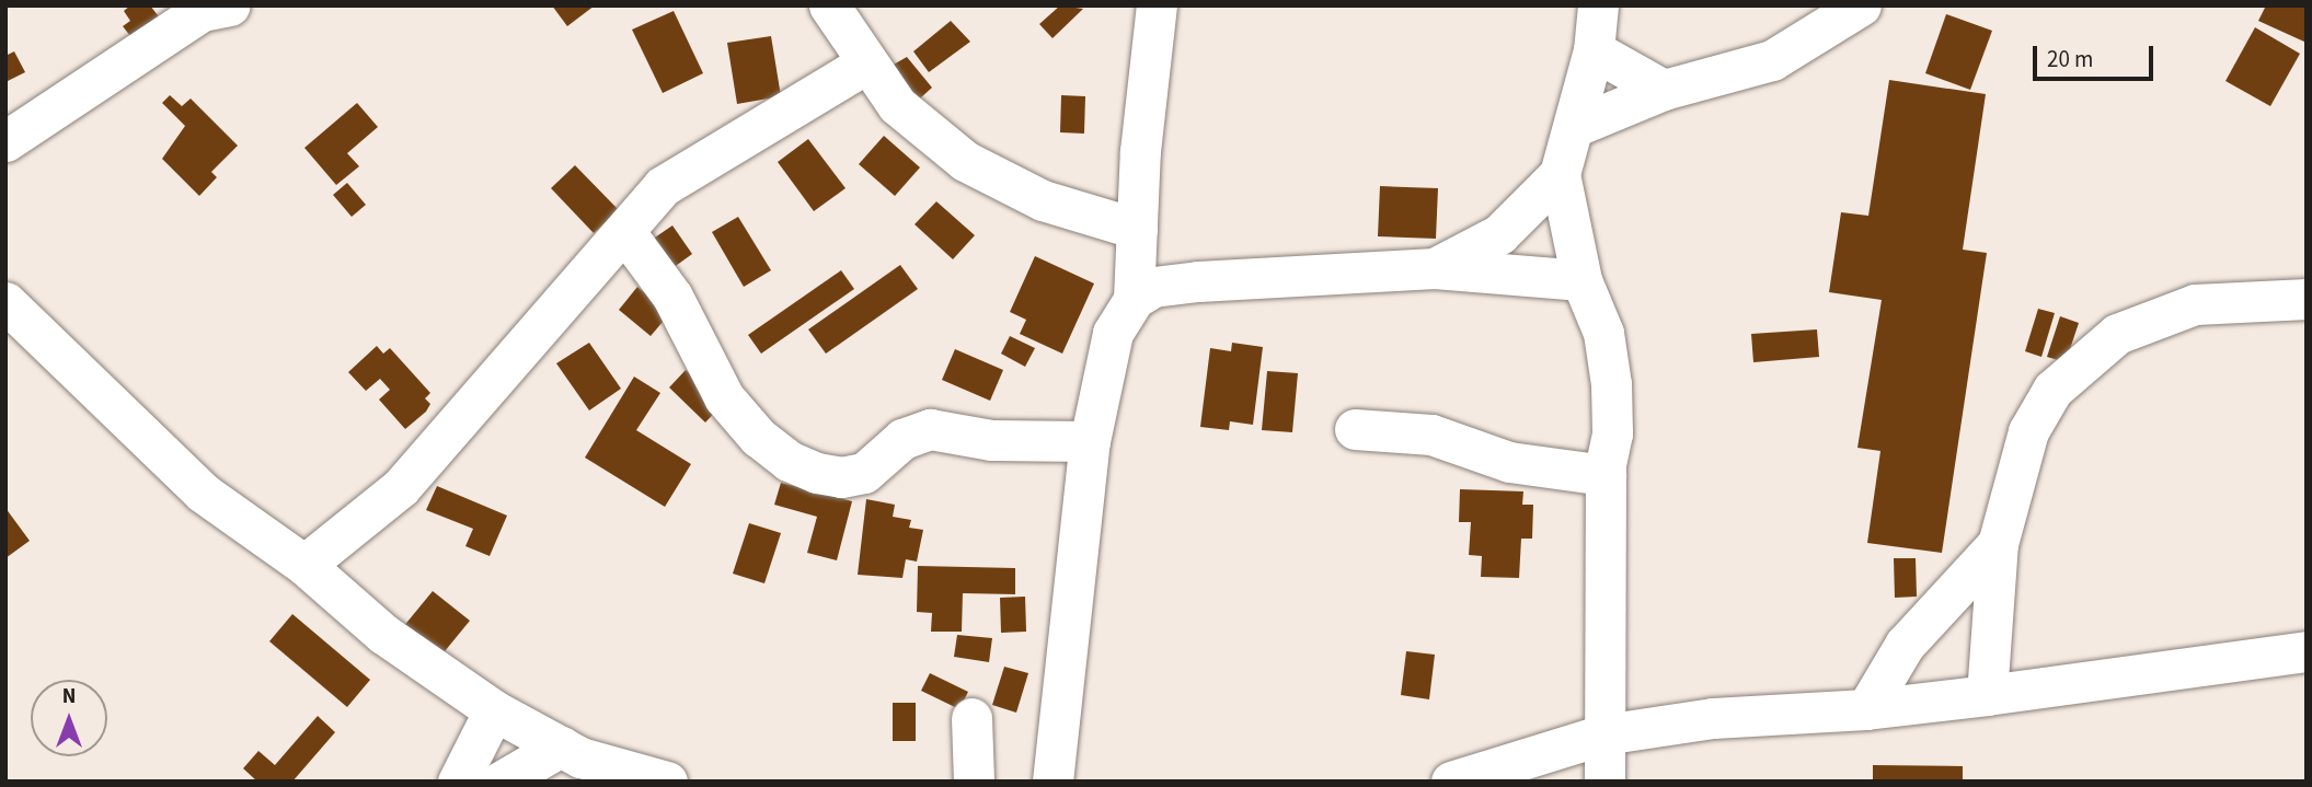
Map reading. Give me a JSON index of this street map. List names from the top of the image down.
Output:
{
  "scale_bar": "20 m",
  "north": "top"
}
